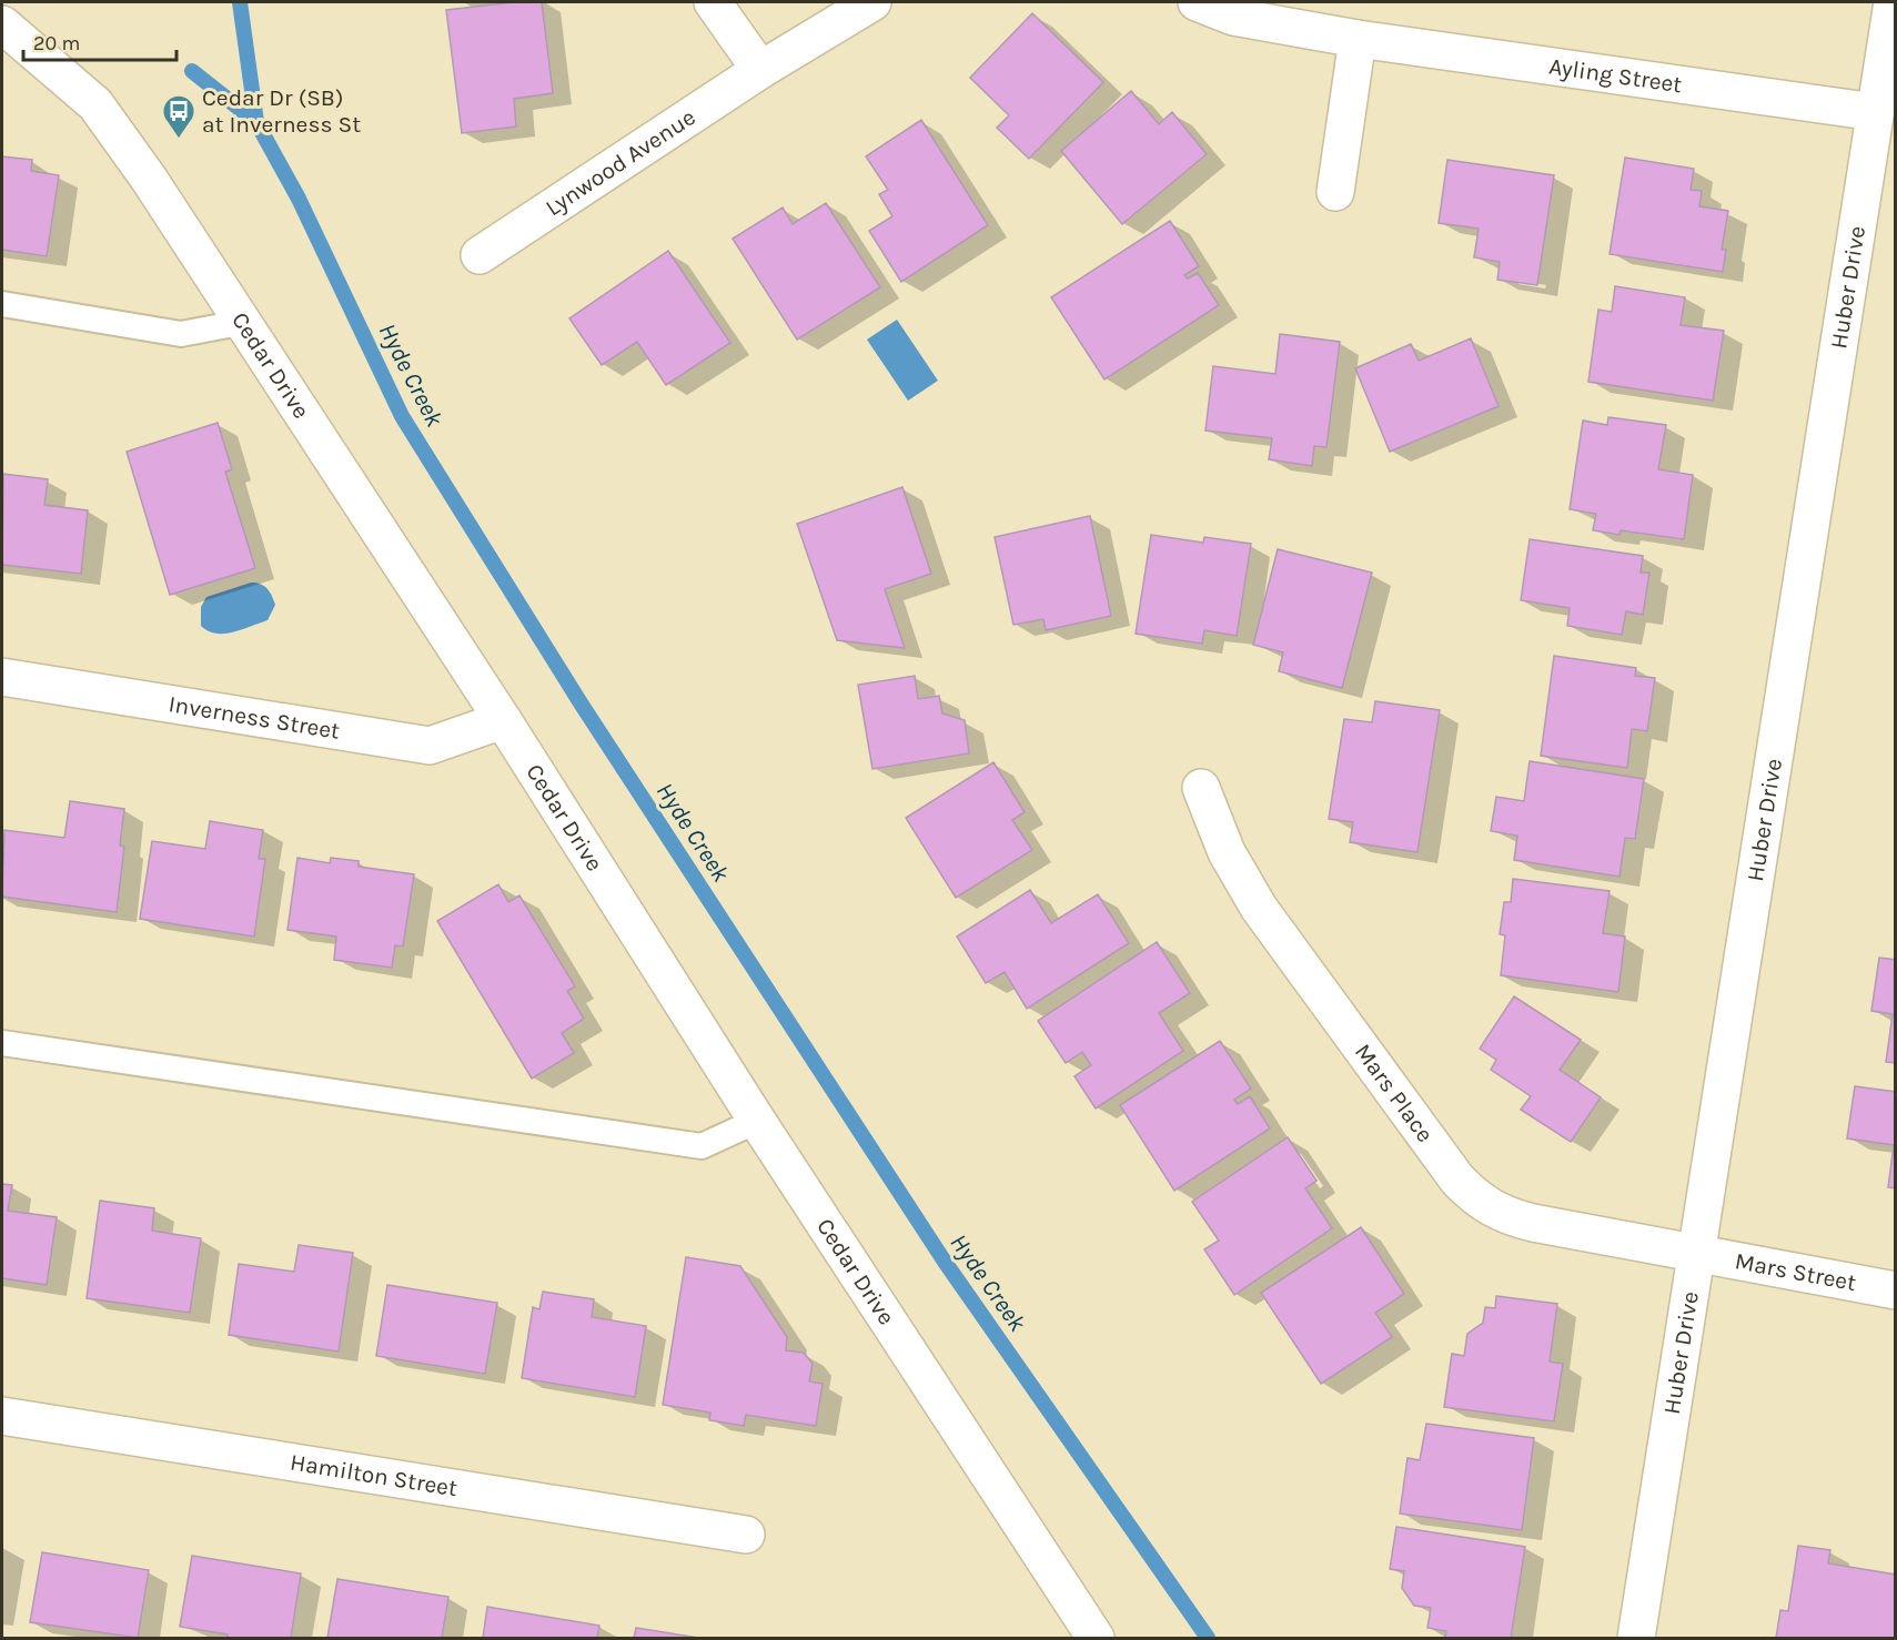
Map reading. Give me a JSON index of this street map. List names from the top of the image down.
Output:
{
  "streets": {
    "street": [
      "Ayling Street",
      "Lynwood Avenue",
      "Huber Drive",
      "Cedar Drive",
      "Inverness Street",
      "Mars Place",
      "Mars Street",
      "Hamilton Street"
    ]
  },
  "crossings": [
    ["Ayling Street", "Huber Drive"],
    ["Huber Drive", "Mars Place"],
    ["Huber Drive", "Mars Street"],
    ["Cedar Drive", "Inverness Street"],
    ["Mars Place", "Mars Street"]
  ],
  "water": ["Hyde Creek"],
  "places": {
    "bus stop": ["Cedar Dr (SB) at Inverness St"]
  },
  "scale_bar": "20 m"
}
